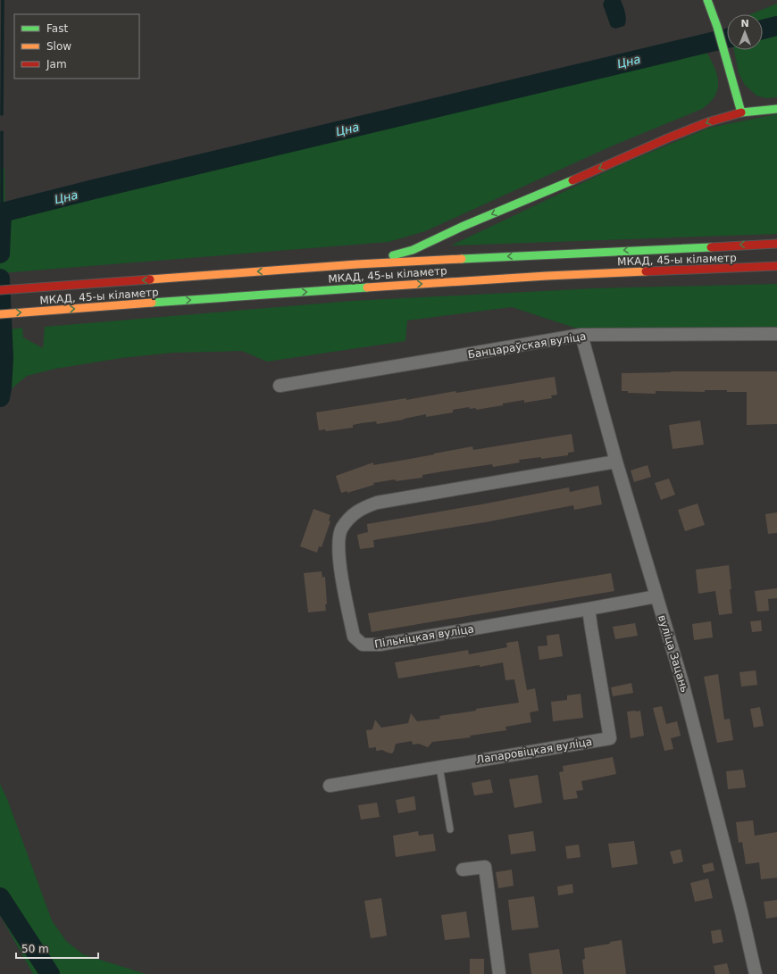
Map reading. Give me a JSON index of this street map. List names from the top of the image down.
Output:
{
  "streets": {
    "main road": ["МКАД, 45-ы кіламетр"],
    "street": [
      "Банцараўская вуліца",
      "Пільніцкая вуліца",
      "вуліца Зацань",
      "Лапаровіцкая вуліца"
    ]
  },
  "crossings": [
    ["Банцараўская вуліца", "вуліца Зацань"],
    ["Пільніцкая вуліца", "вуліца Зацань"],
    ["Пільніцкая вуліца", "Лапаровіцкая вуліца"]
  ],
  "water": ["Цна"],
  "legend": ["Fast", "Slow", "Jam"],
  "scale_bar": "50 m",
  "north": "top"
}
